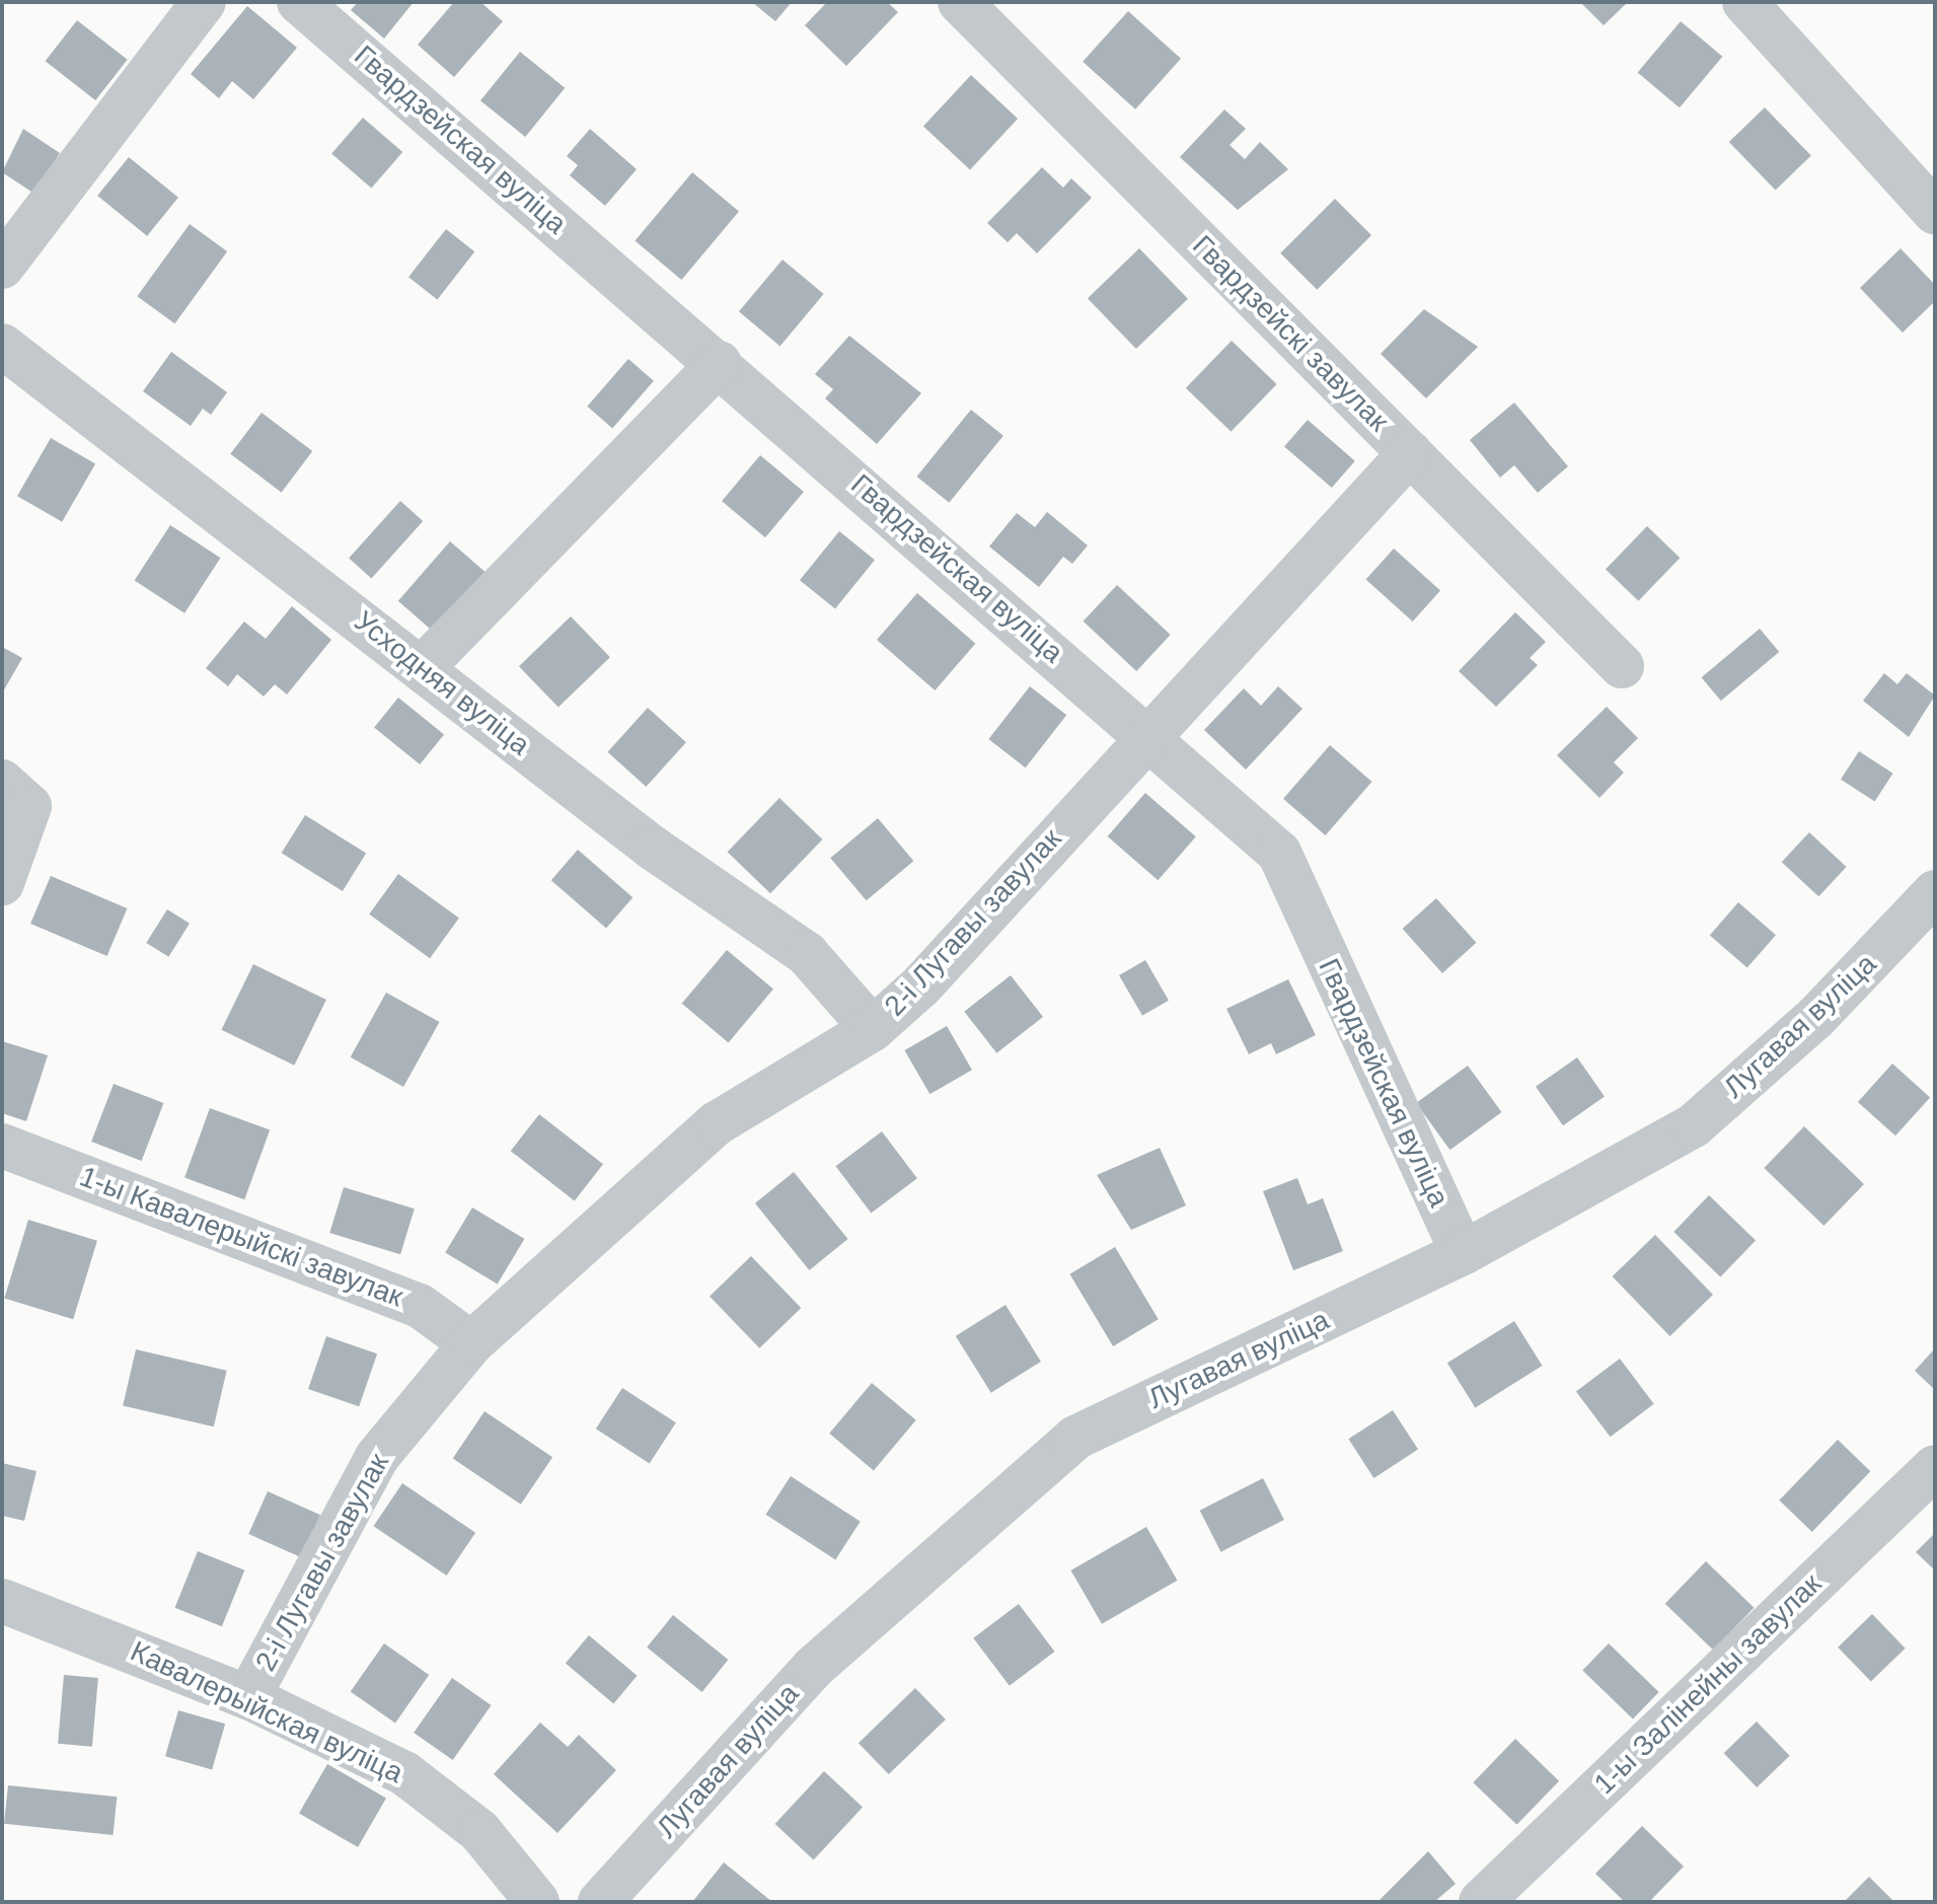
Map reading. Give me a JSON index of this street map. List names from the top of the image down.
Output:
{
  "streets": {
    "street": [
      "Гвардзейская вуліца",
      "Гвардзейскі завулак",
      "Усходняя вуліца",
      "2-і Лугавы завулак",
      "Лугавая вуліца",
      "1-ы Кавалерыйскі завулак",
      "1-ы Залінейны завулак",
      "Кавалерыйская вуліца"
    ]
  },
  "crossings": [
    ["Гвардзейская вуліца", "2-і Лугавы завулак"],
    ["Гвардзейская вуліца", "Лугавая вуліца"],
    ["Гвардзейскі завулак", "2-і Лугавы завулак"],
    ["Усходняя вуліца", "2-і Лугавы завулак"],
    ["2-і Лугавы завулак", "1-ы Кавалерыйскі завулак"],
    ["2-і Лугавы завулак", "Кавалерыйская вуліца"]
  ]
}
